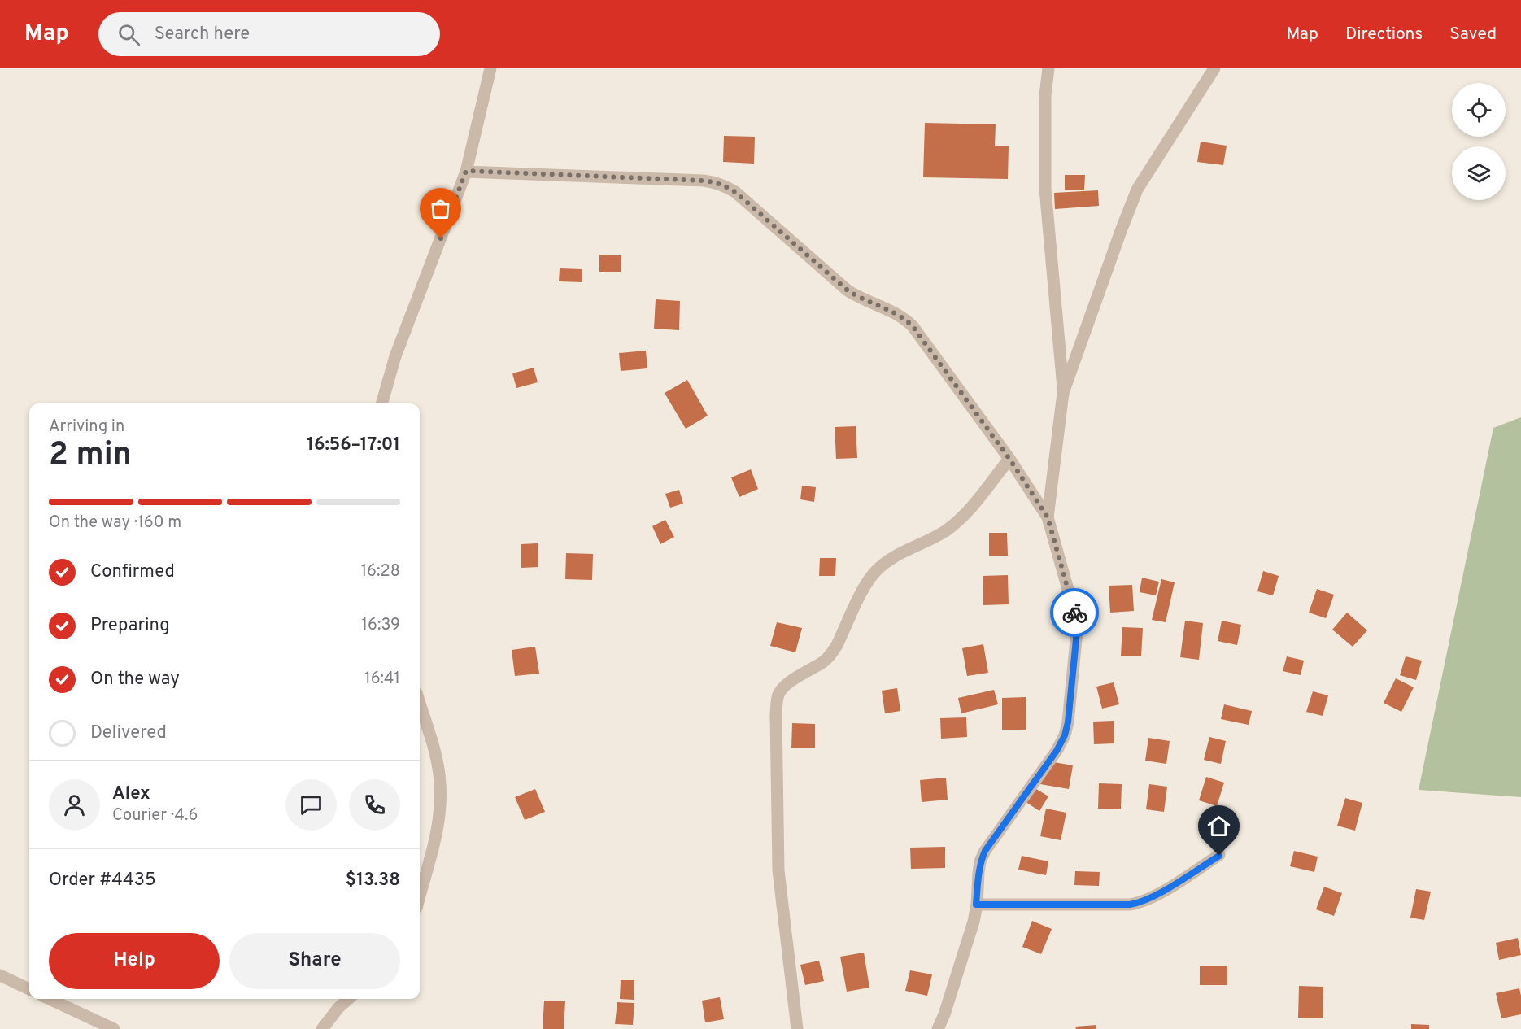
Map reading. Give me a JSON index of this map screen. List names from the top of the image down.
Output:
{
  "page": {
    "header": "Map",
    "search": "Search here",
    "nav": ["Map", "Directions", "Saved"],
    "heading": ["2 min", "Arriving in", "16:56–17:01"],
    "panel": [
      "Alex",
      "Courier · 4.6",
      "Order #4435",
      "$13.38"
    ],
    "bar": "On the way · 160 m",
    "list": [
      ["Confirmed", "16:28"],
      ["Preparing", "16:39"],
      ["On the way", "16:41"],
      "Delivered"
    ],
    "buttons": ["Help", "Share"]
  }
}
